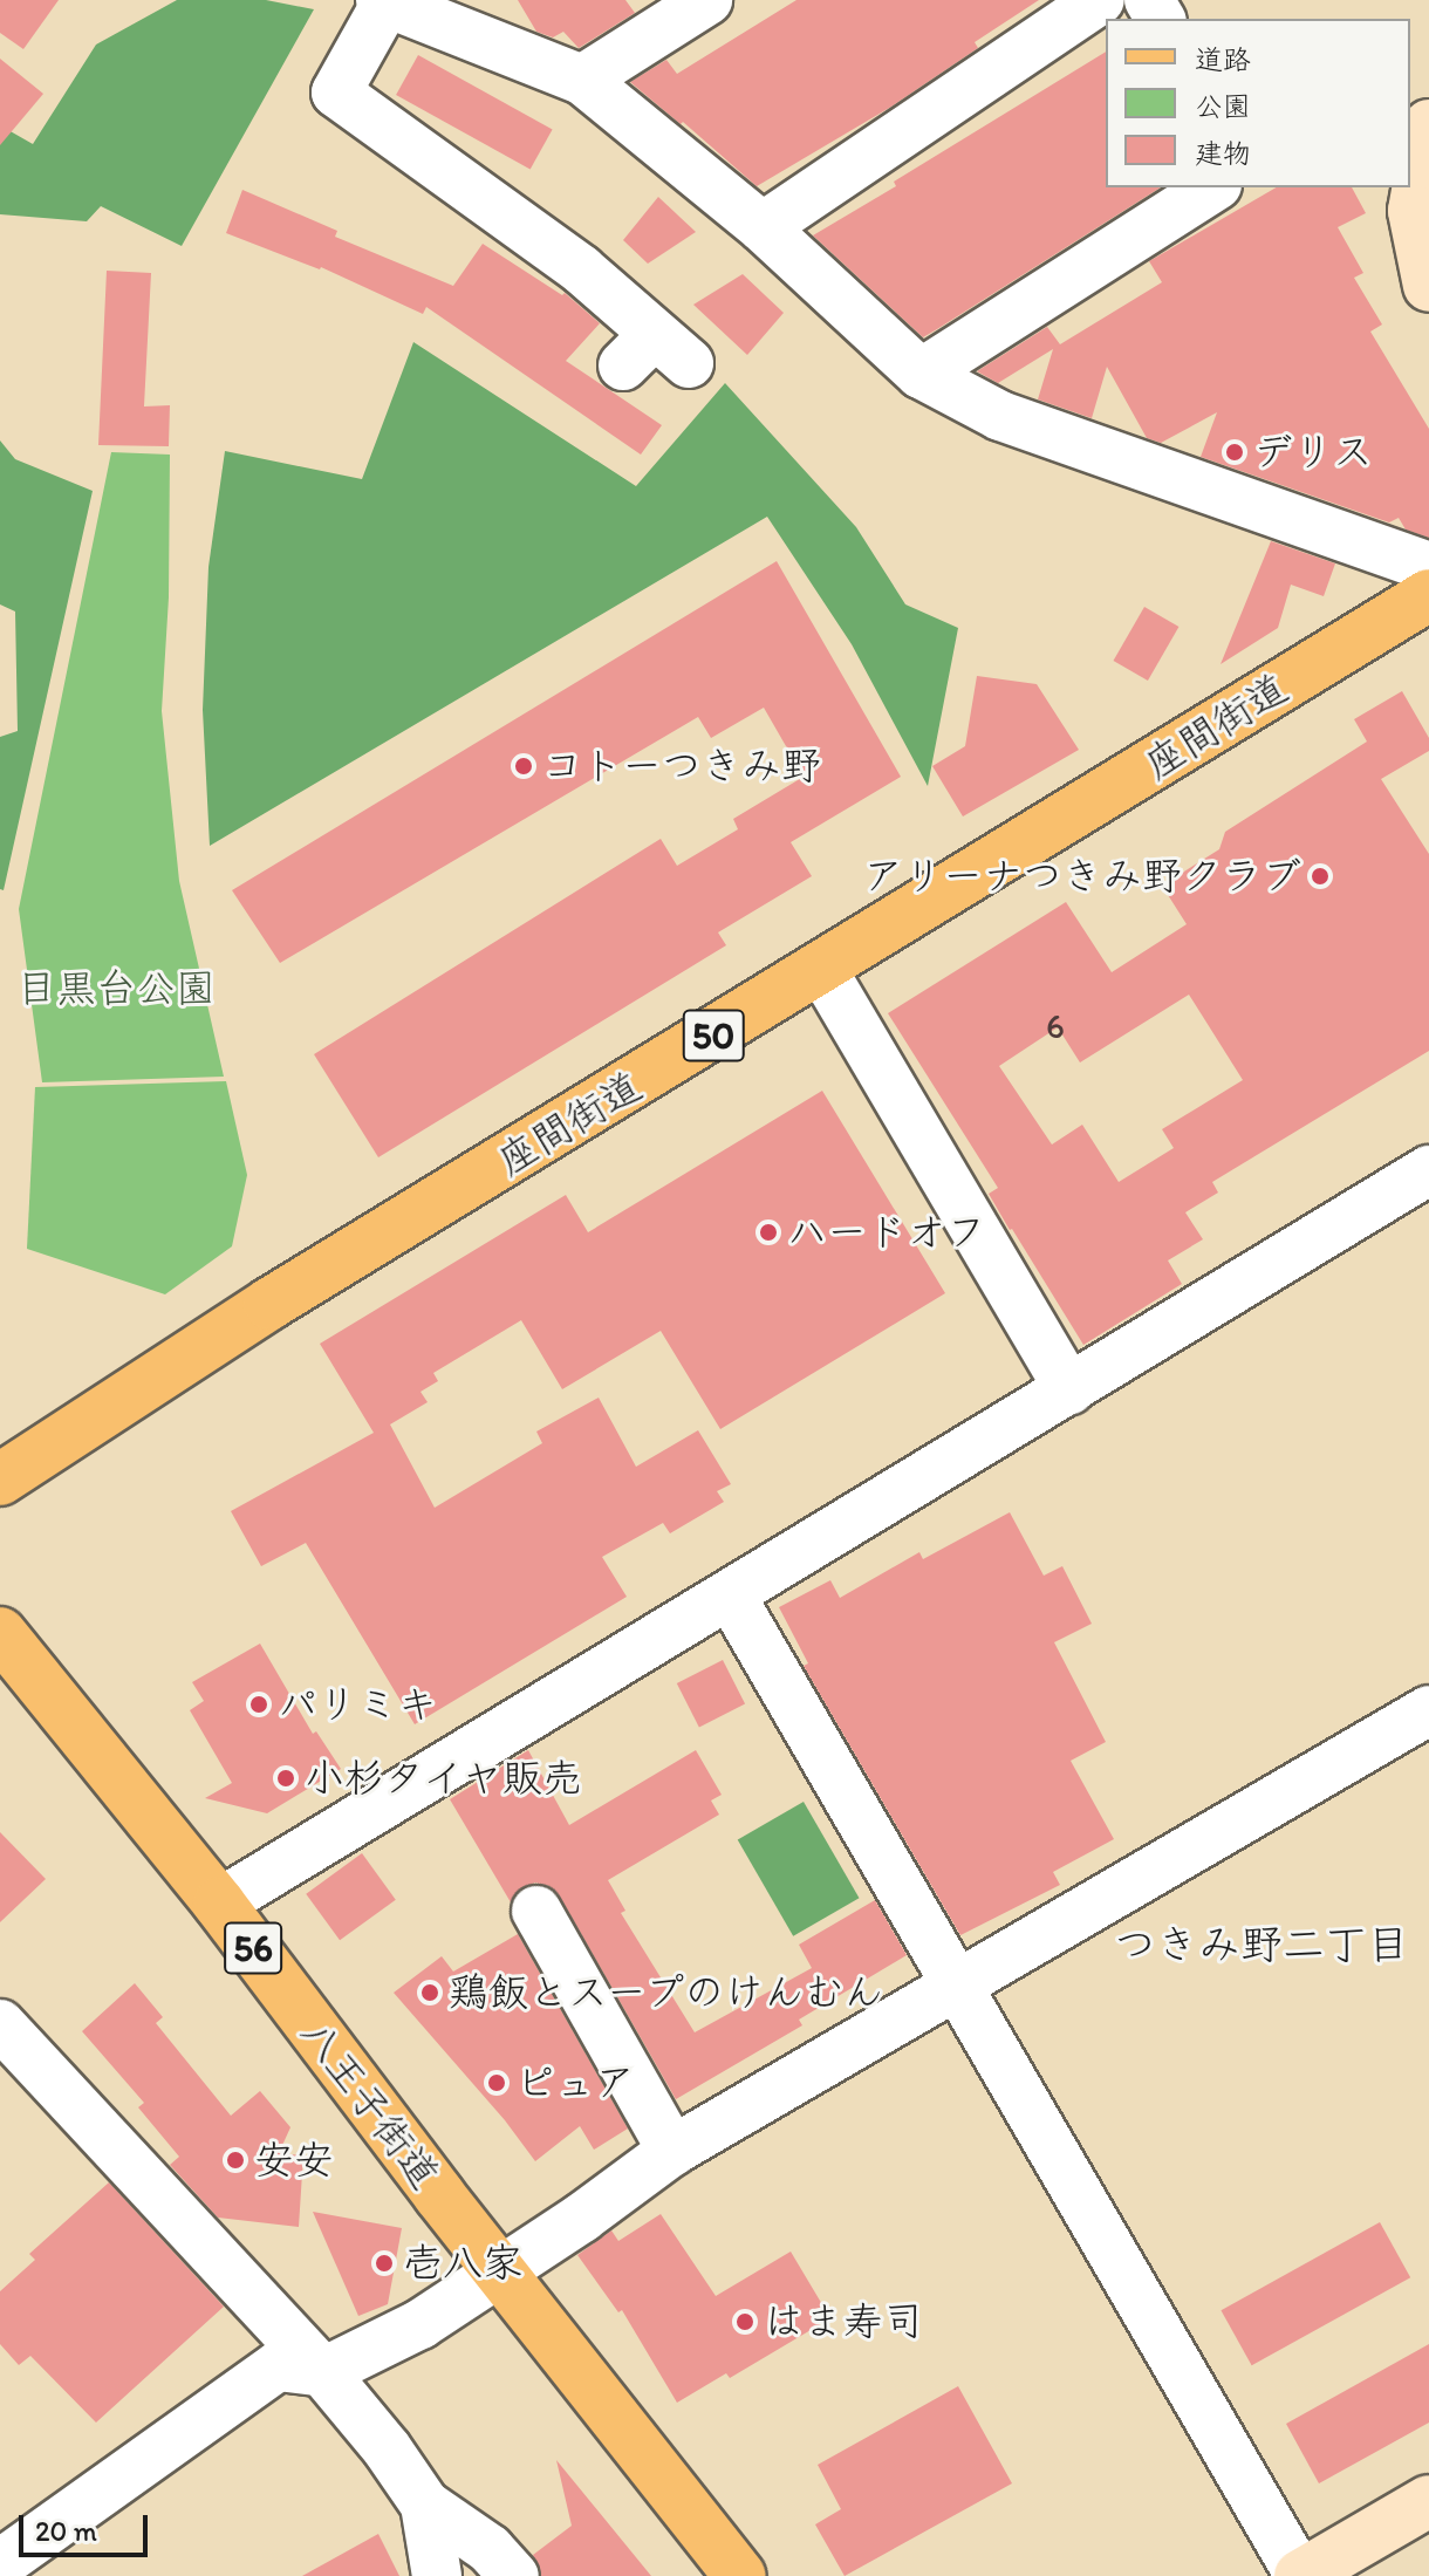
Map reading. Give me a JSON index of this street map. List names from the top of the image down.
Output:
{
  "streets": {
    "main road": [
      "座間街道",
      "50",
      "56",
      "八王子街道"
    ]
  },
  "districts": ["つきみ野二丁目"],
  "parks": ["目黒台公園"],
  "places": [
    "デリス",
    "コトーつきみ野",
    "アリーナつきみ野クラブ",
    "ハードオフ",
    "パリミキ",
    "小杉タイヤ販売",
    "鶏飯とスープのけんむん",
    "ピュア",
    "安安",
    "壱八家",
    "はま寿司"
  ],
  "house_numbers": ["6"],
  "legend": ["道路", "公園", "建物"],
  "scale_bar": "20 m"
}
